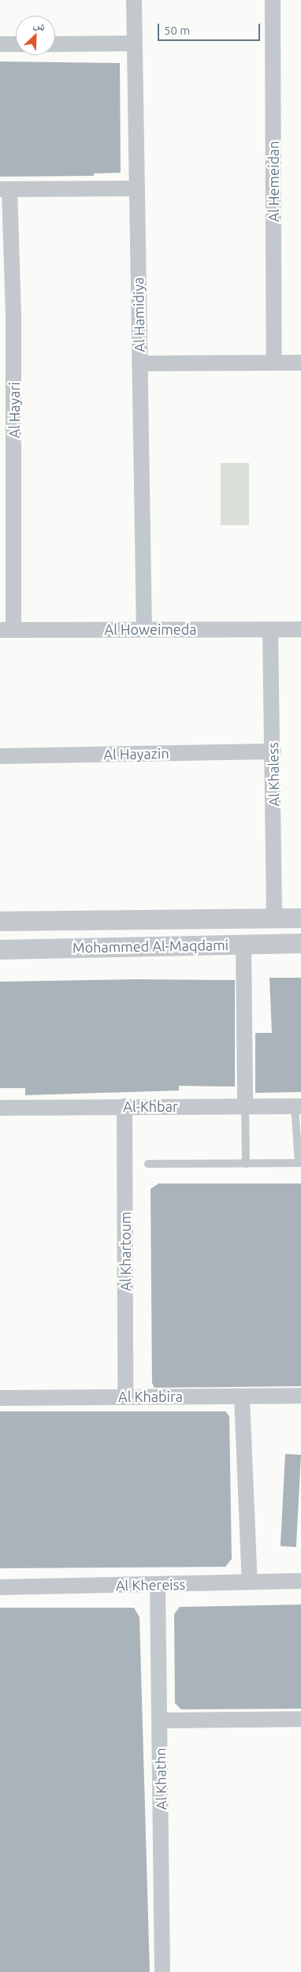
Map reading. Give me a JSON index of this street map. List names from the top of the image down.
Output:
{
  "streets": {
    "street": [
      "Al Hemeidan",
      "Al Hamidiya",
      "Al Hayari",
      "Al Howeimeda",
      "Al Hayazin",
      "Al Khaless",
      "Mohammed Al-Maqdami",
      "Al-Khbar",
      "Al Khartoum",
      "Al Khabira",
      "Al Khereiss",
      "Al Khathn"
    ]
  },
  "crossings": [
    ["Al Hamidiya", "Al Howeimeda"],
    ["Al Hayari", "Al Howeimeda"],
    ["Al Howeimeda", "Al Khaless"],
    ["Al Hayazin", "Al Khaless"],
    ["Al Khaless", "Mohammed Al-Maqdami"],
    ["Al-Khbar", "Al Khartoum"],
    ["Al Khartoum", "Al Khabira"],
    ["Al Khereiss", "Al Khathn"]
  ],
  "scale_bar": "50 m",
  "north": "top right"
}
